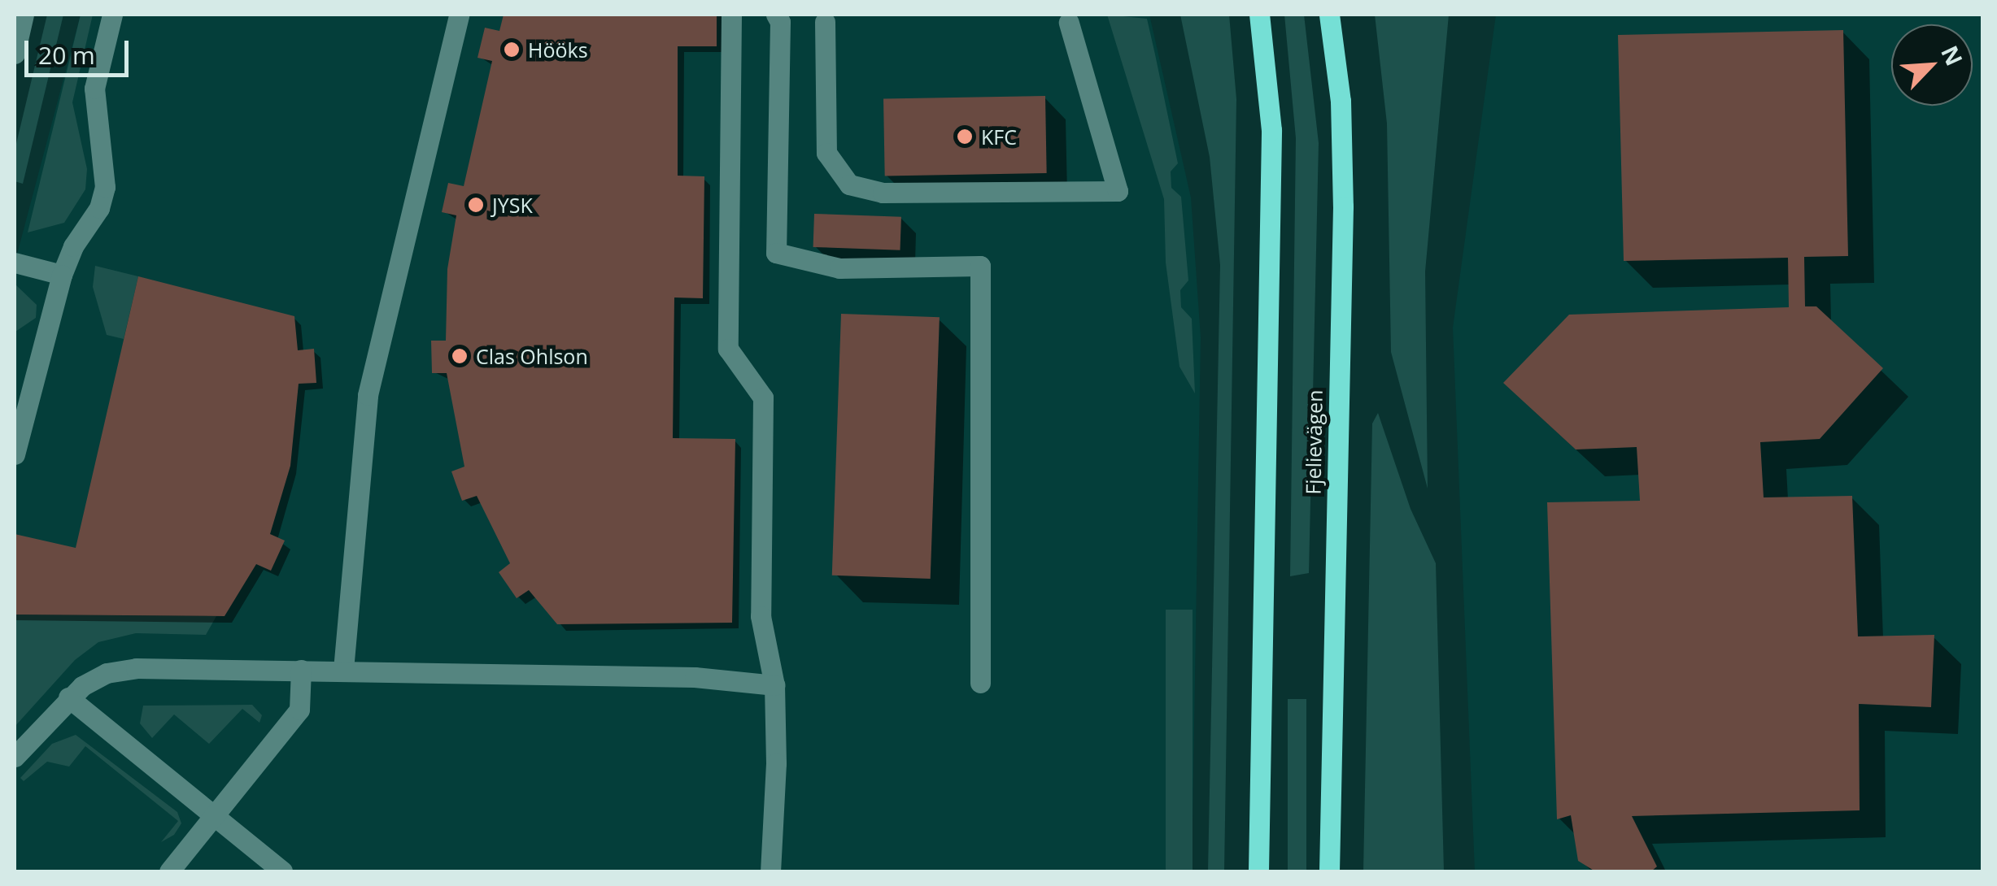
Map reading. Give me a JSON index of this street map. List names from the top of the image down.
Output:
{
  "streets": {
    "main road": ["Fjelievägen"]
  },
  "places": [
    "Hööks",
    "KFC",
    "JYSK",
    "Clas Ohlson"
  ],
  "scale_bar": "20 m",
  "north": "top right"
}
